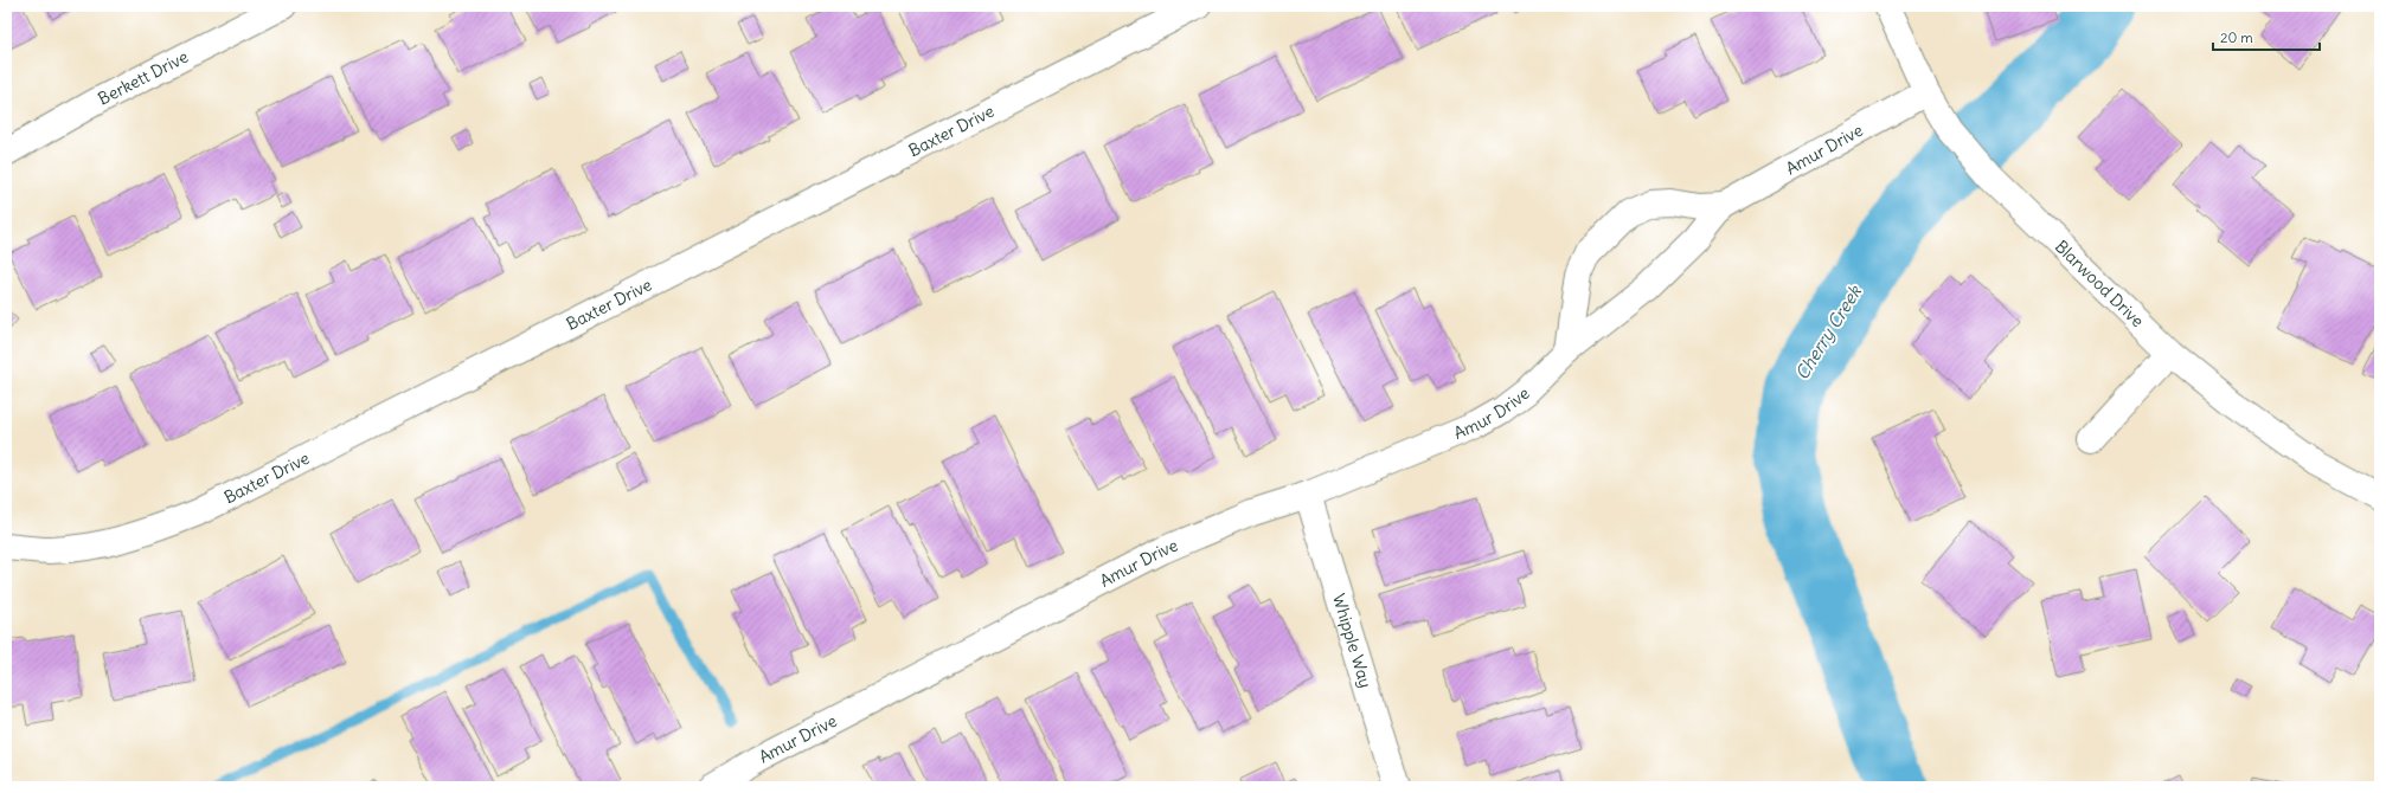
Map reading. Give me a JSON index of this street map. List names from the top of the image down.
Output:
{
  "streets": {
    "street": [
      "Berkett Drive",
      "Baxter Drive",
      "Amur Drive",
      "Blarwood Drive",
      "Whipple Way"
    ]
  },
  "crossings": [
    ["Amur Drive", "Blarwood Drive"],
    ["Amur Drive", "Whipple Way"]
  ],
  "water": ["Cherry Creek"],
  "scale_bar": "20 m"
}
